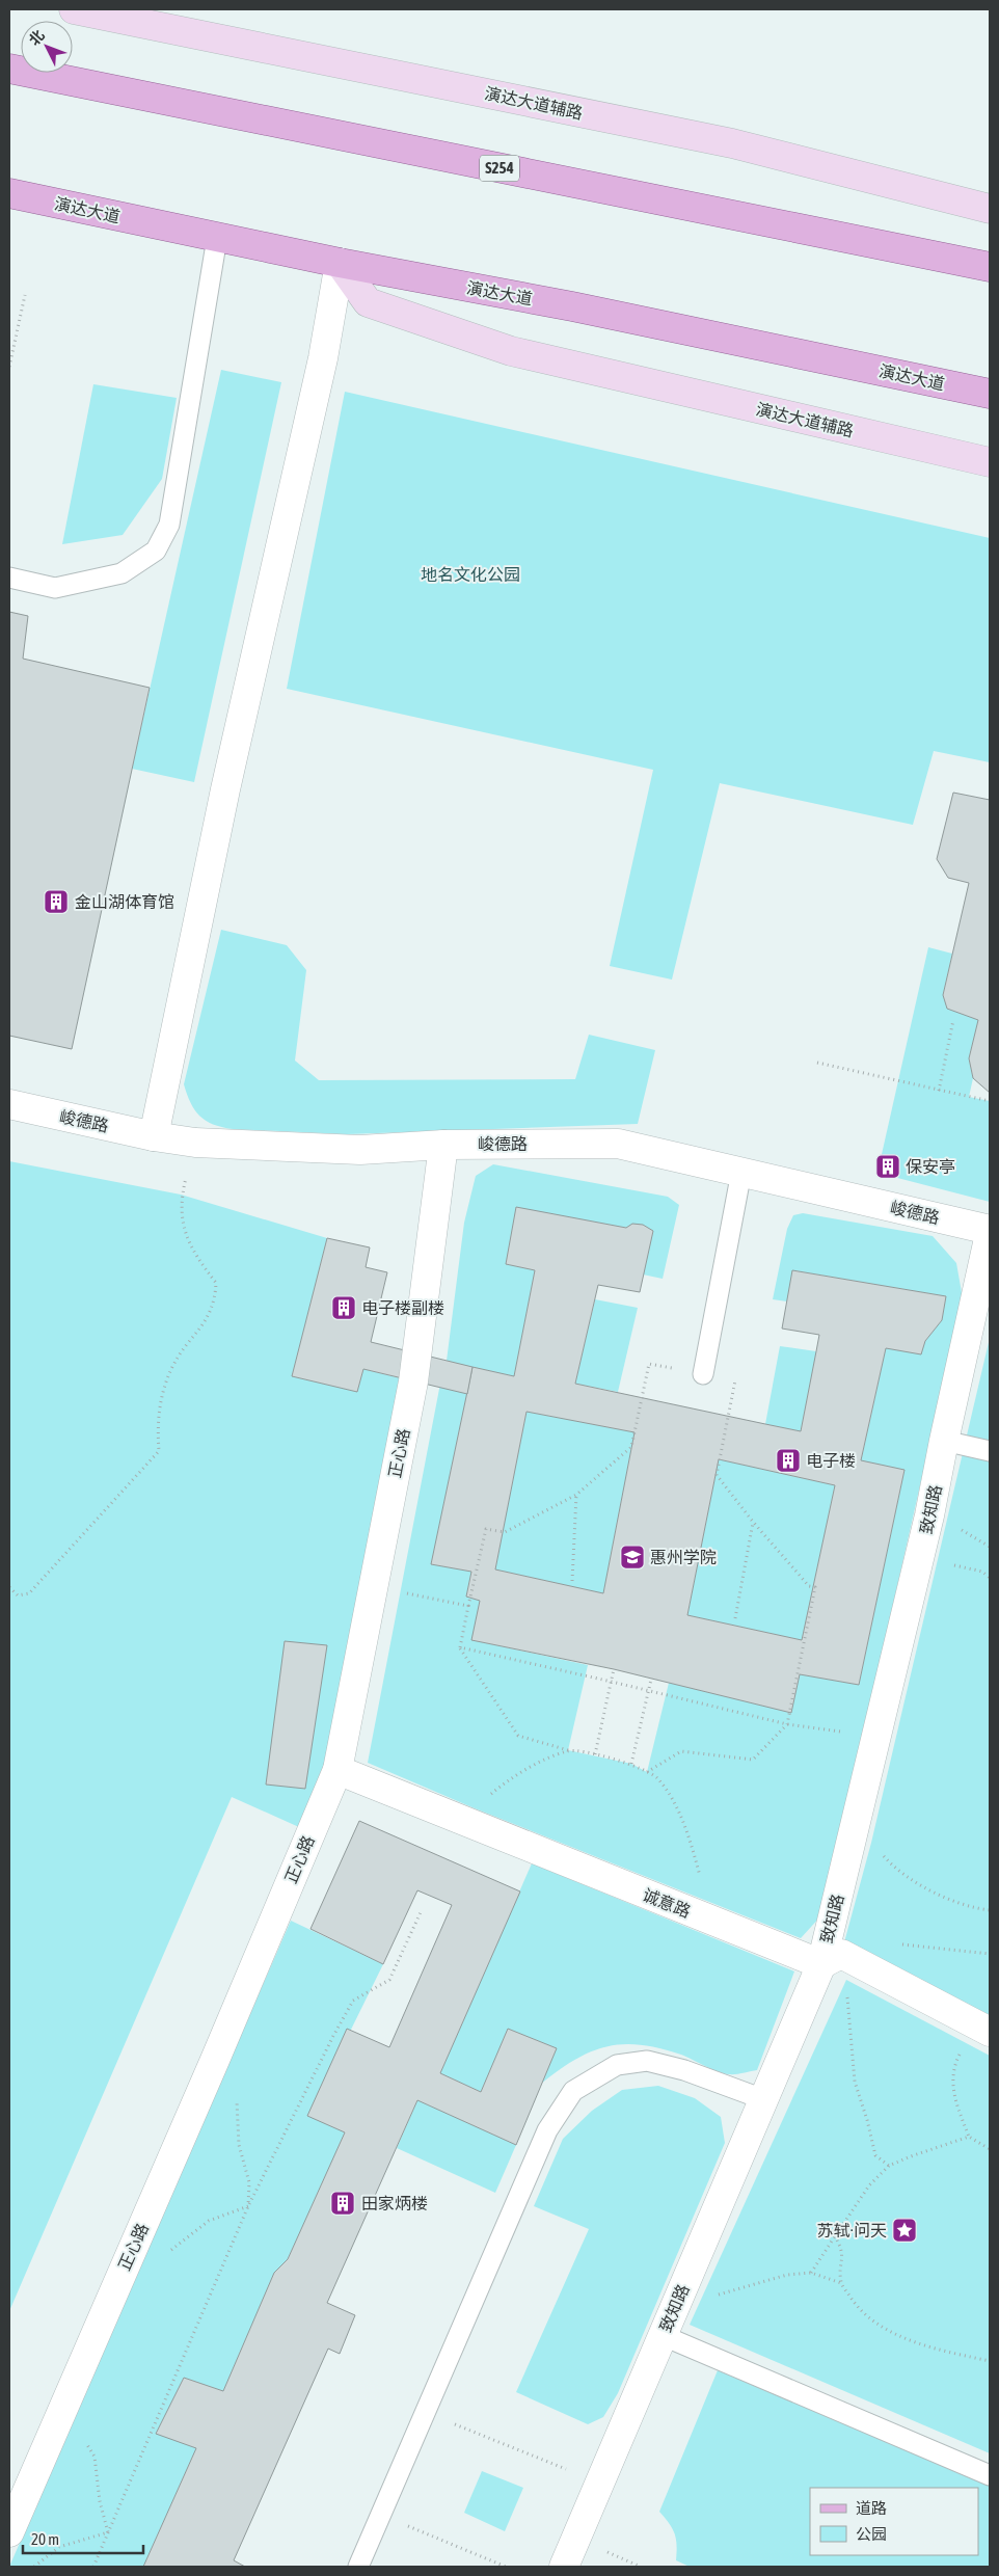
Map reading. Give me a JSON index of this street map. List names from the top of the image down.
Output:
{
  "streets": {
    "main road": ["演达大道辅路", "S254", "演达大道"],
    "street": [
      "峻德路",
      "正心路",
      "致知路",
      "诚意路"
    ]
  },
  "crossings": [
    ["演达大道辅路", "演达大道"],
    ["峻德路", "正心路"],
    ["正心路", "诚意路"],
    ["致知路", "诚意路"]
  ],
  "parks": ["地名文化公园"],
  "places": {
    "building": [
      "金山湖体育馆",
      "保安亭",
      "电子楼副楼",
      "电子楼",
      "田家炳楼"
    ],
    "school or university": ["惠州学院"],
    "place": ["苏轼·问天"]
  },
  "legend": ["道路", "公园"],
  "scale_bar": "20 m",
  "north": "top left"
}
